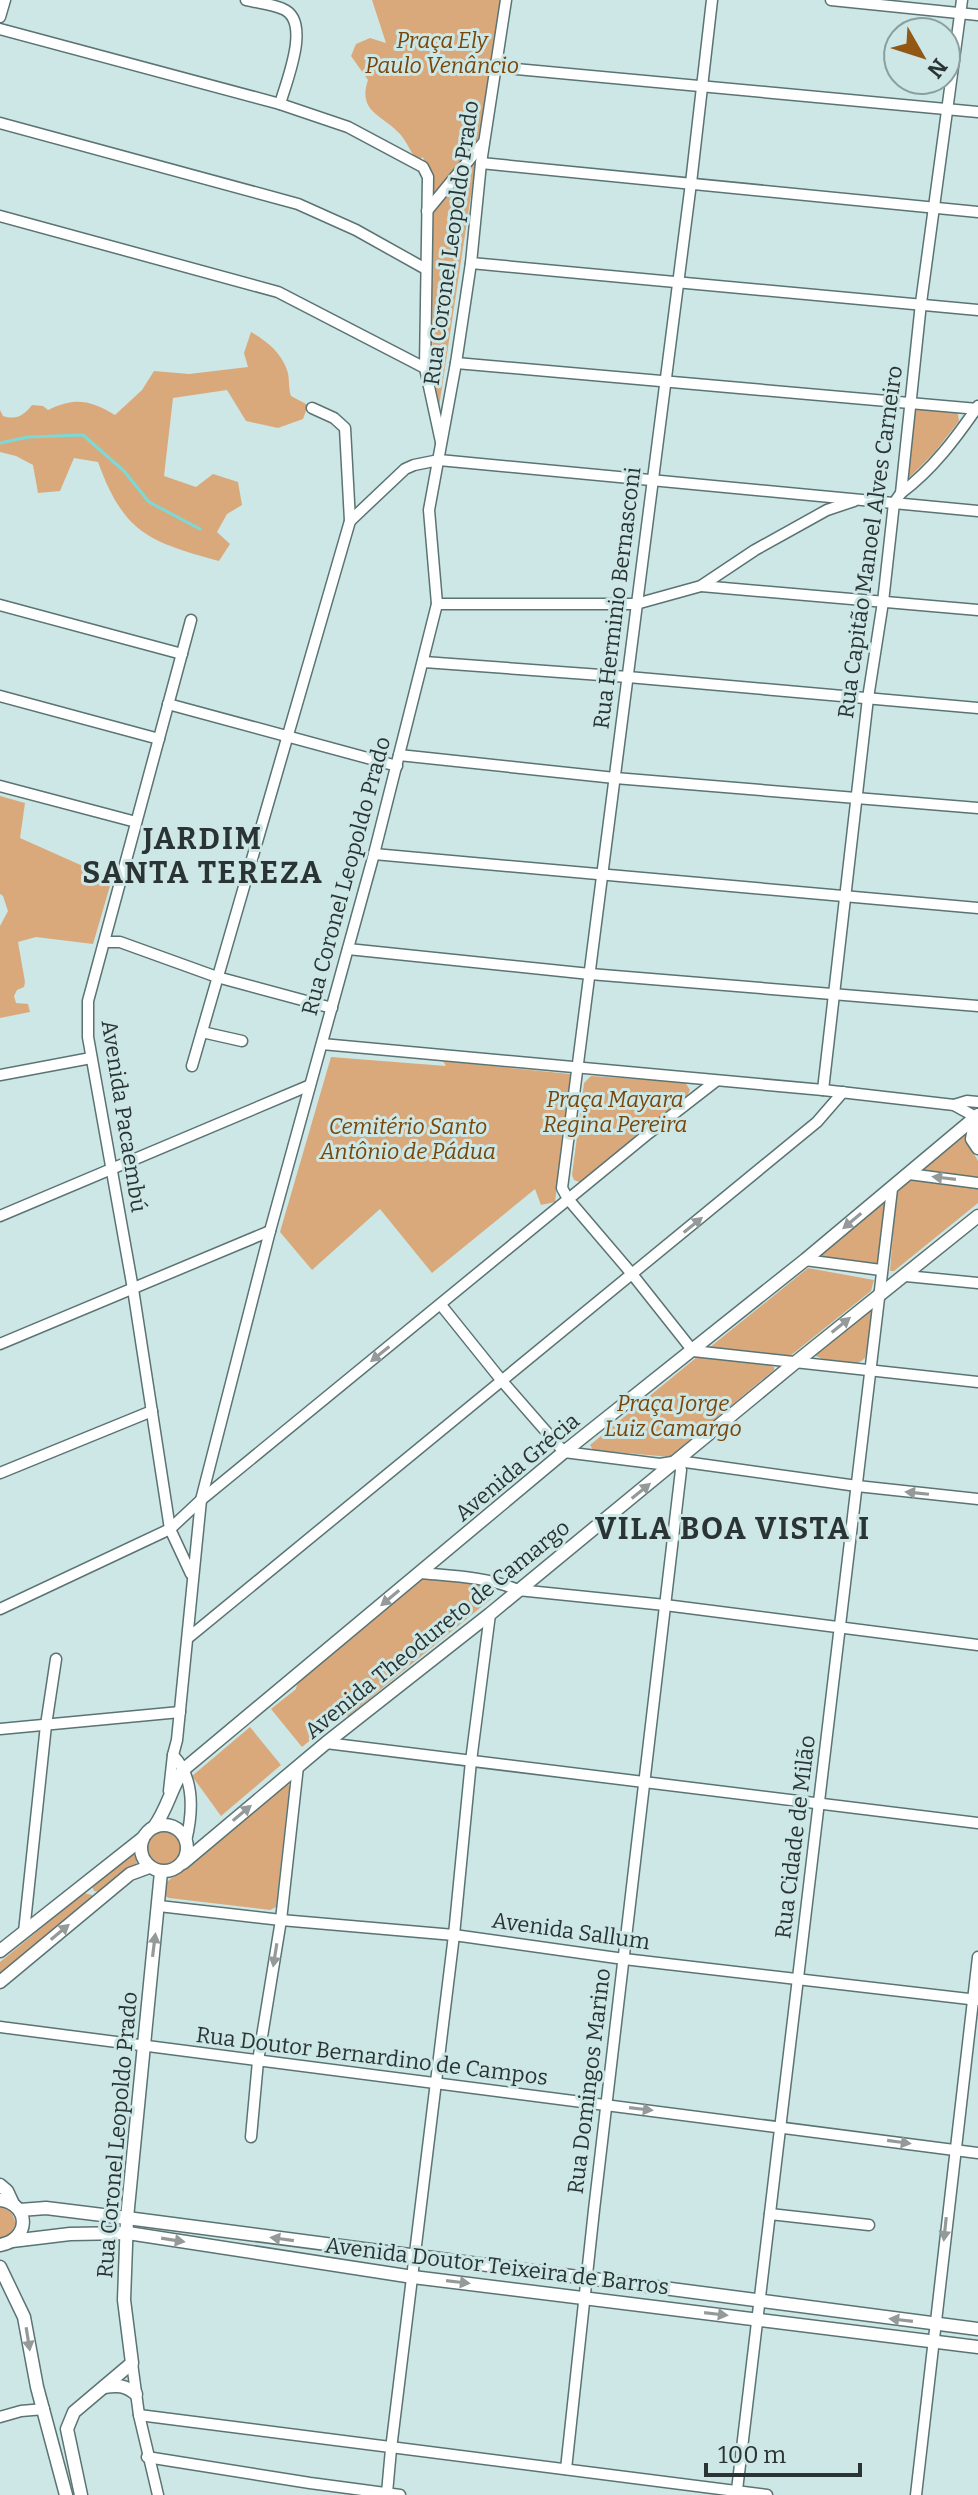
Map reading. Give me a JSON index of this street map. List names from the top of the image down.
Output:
{
  "streets": {
    "main road": [
      "Rua Coronel Leopoldo Prado",
      "Avenida Grécia",
      "Avenida Theodureto de Camargo",
      "Avenida Doutor Teixeira de Barros"
    ],
    "street": [
      "Rua Capitão Manoel Alves Carneiro",
      "Rua Herminio Bernasconi",
      "Avenida Pacaembú",
      "Rua Cidade de Milão",
      "Avenida Sallum",
      "Rua Doutor Bernardino de Campos",
      "Rua Domingos Marino"
    ]
  },
  "crossings": [
    ["Rua Coronel Leopoldo Prado", "Avenida Pacaembú"],
    ["Rua Coronel Leopoldo Prado", "Avenida Grécia"],
    ["Rua Coronel Leopoldo Prado", "Avenida Theodureto de Camargo"],
    ["Rua Coronel Leopoldo Prado", "Avenida Sallum"],
    ["Rua Coronel Leopoldo Prado", "Rua Doutor Bernardino de Campos"],
    ["Rua Coronel Leopoldo Prado", "Avenida Doutor Teixeira de Barros"],
    ["Avenida Grécia", "Rua Cidade de Milão"],
    ["Avenida Theodureto de Camargo", "Rua Cidade de Milão"],
    ["Avenida Theodureto de Camargo", "Rua Domingos Marino"],
    ["Rua Cidade de Milão", "Avenida Sallum"],
    ["Rua Cidade de Milão", "Rua Doutor Bernardino de Campos"],
    ["Rua Cidade de Milão", "Avenida Doutor Teixeira de Barros"],
    ["Avenida Sallum", "Rua Domingos Marino"],
    ["Rua Doutor Bernardino de Campos", "Rua Domingos Marino"],
    ["Rua Domingos Marino", "Avenida Doutor Teixeira de Barros"]
  ],
  "one_way": ["Avenida Grécia", "Avenida Theodureto de Camargo", "Rua Doutor Bernardino de Campos"],
  "districts": ["JARDIM SANTA TEREZA", "VILA BOA VISTA I"],
  "parks": [
    "Praça Ely Paulo Venâncio",
    "Praça Mayara Regina Pereira",
    "Cemitério Santo Antônio de Pádua",
    "Praça Jorge Luiz Camargo"
  ],
  "scale_bar": "100 m",
  "north": "bottom right"
}
